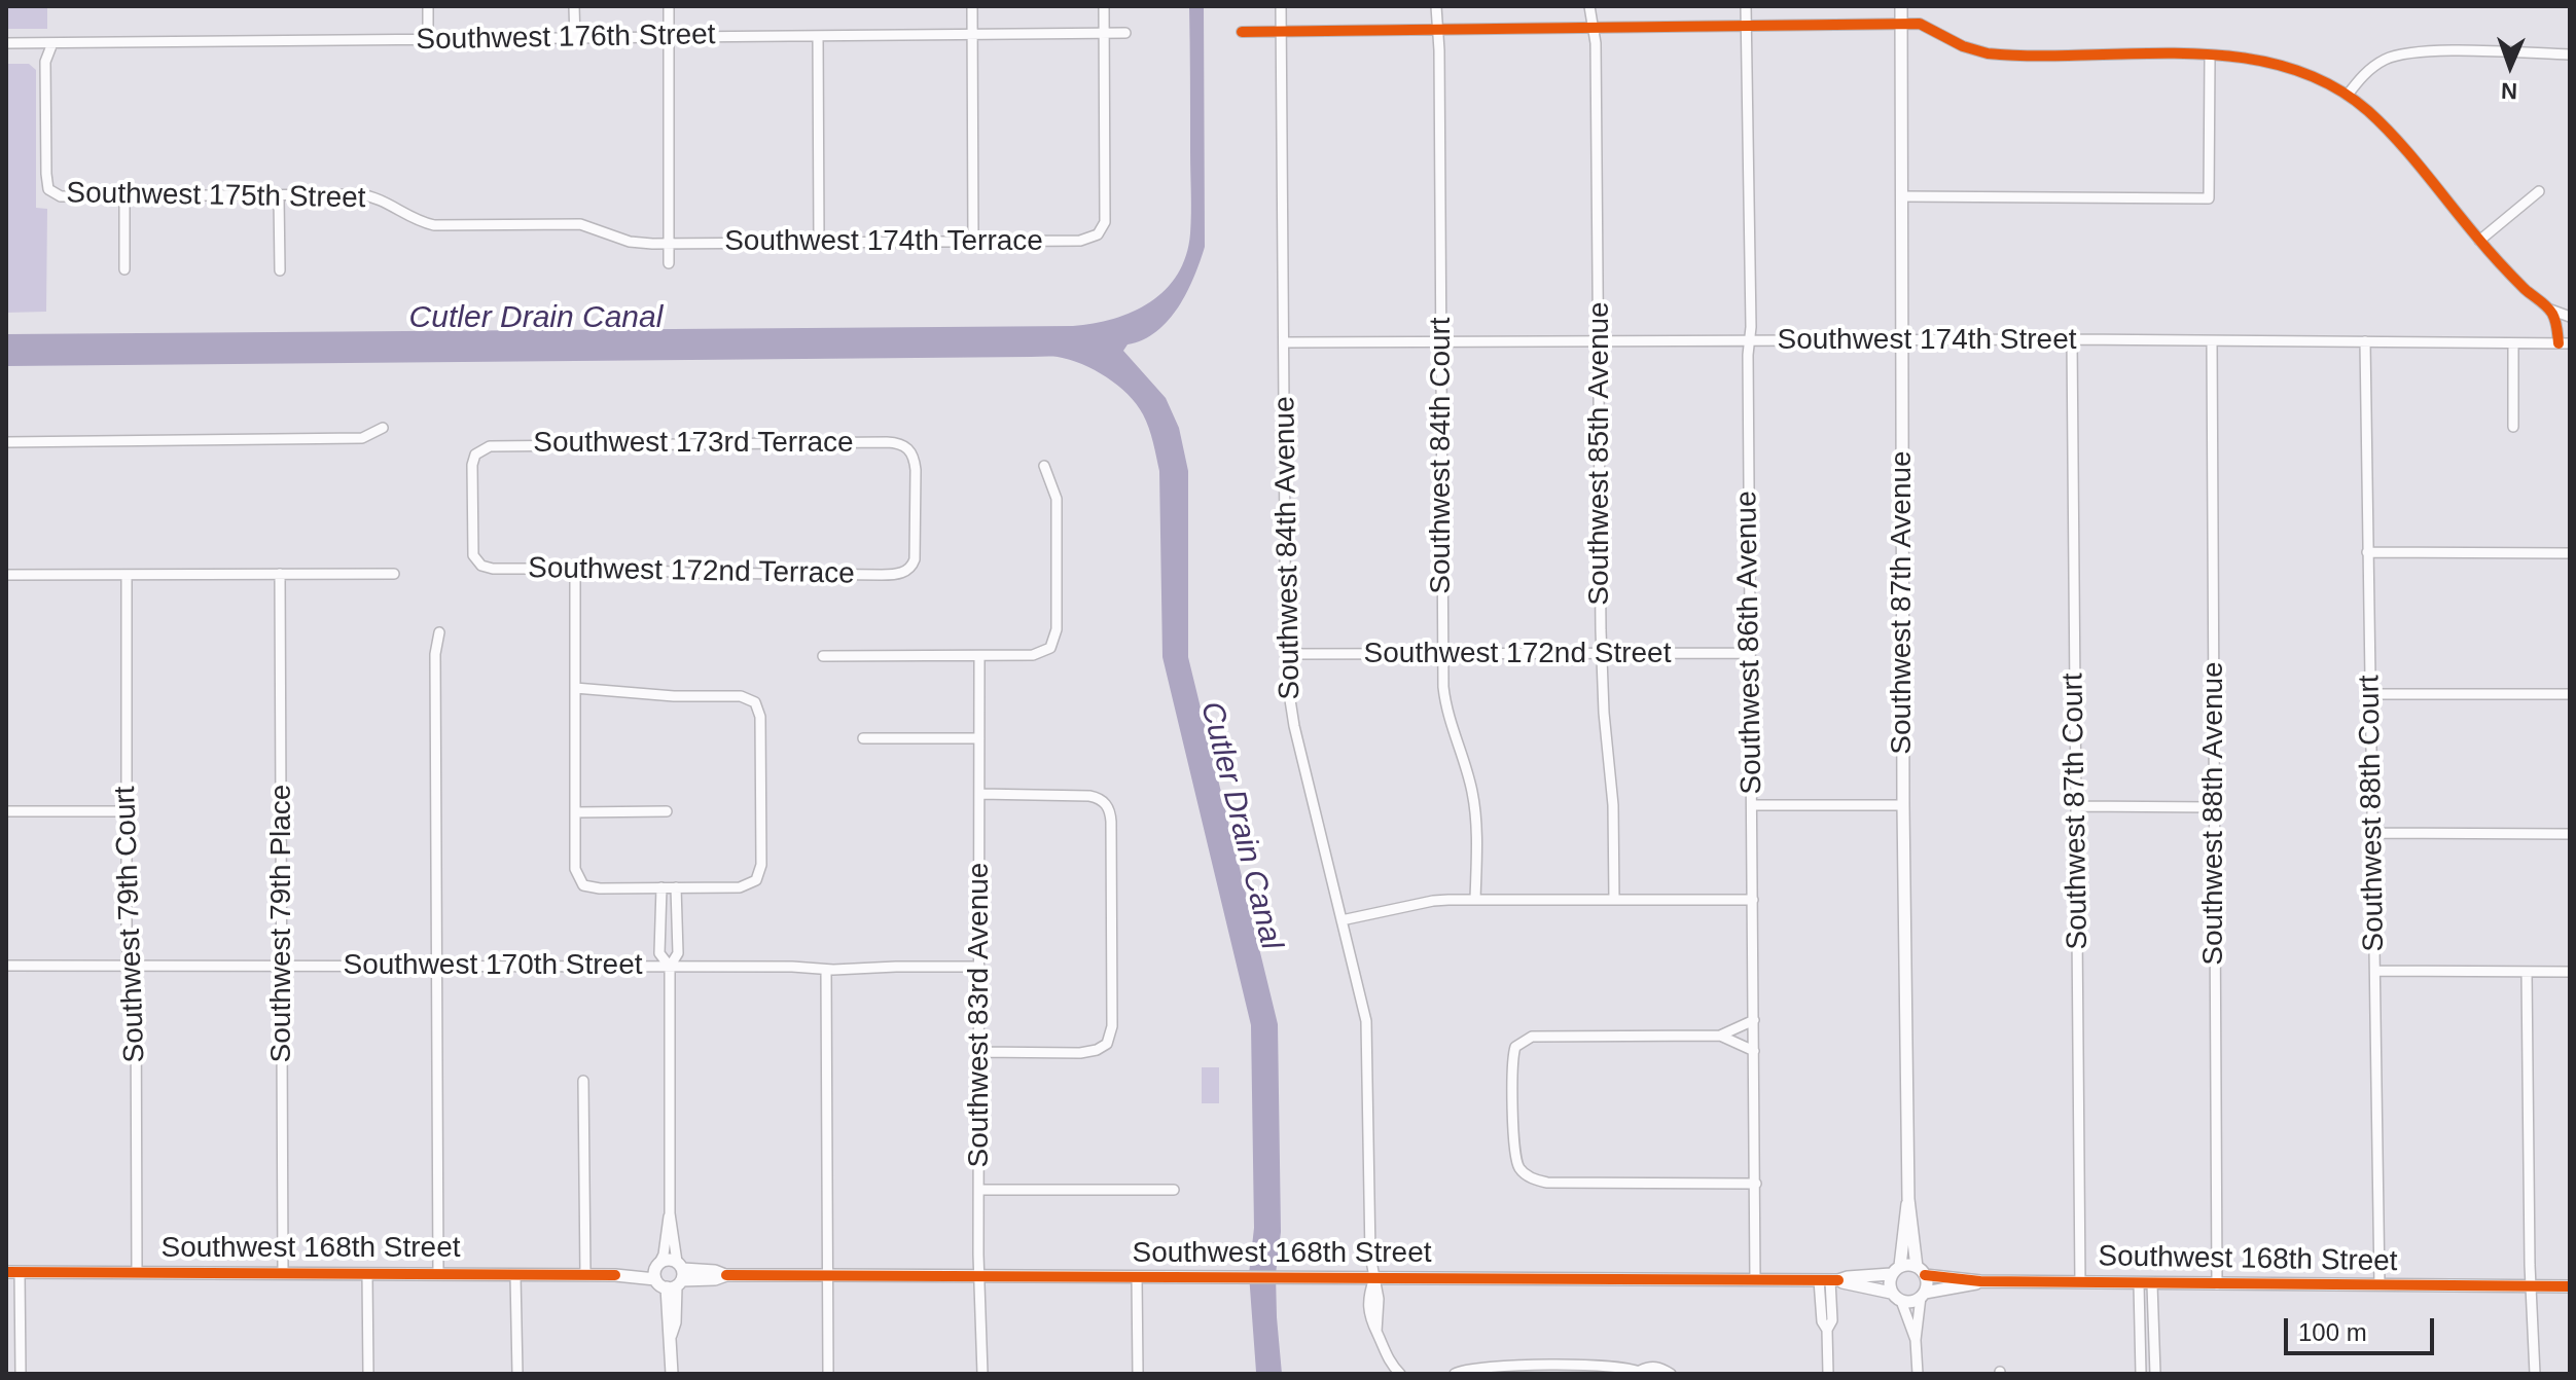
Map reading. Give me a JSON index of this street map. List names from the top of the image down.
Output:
{
  "streets": {
    "street": [
      "Southwest 176th Street",
      "Southwest 175th Street",
      "Southwest 174th Terrace",
      "Southwest 174th Street",
      "Southwest 173rd Terrace",
      "Southwest 85th Avenue",
      "Southwest 84th Court",
      "Southwest 84th Avenue",
      "Southwest 172nd Terrace",
      "Southwest 87th Avenue",
      "Southwest 86th Avenue",
      "Southwest 172nd Street",
      "Southwest 87th Court",
      "Southwest 88th Avenue",
      "Southwest 88th Court",
      "Southwest 79th Place",
      "Southwest 79th Court",
      "Southwest 170th Street",
      "Southwest 83rd Avenue",
      "Southwest 168th Street"
    ]
  },
  "crossings": [
    ["Southwest 176th Street", "Southwest 175th Street"],
    ["Southwest 176th Street", "Southwest 174th Terrace"],
    ["Southwest 175th Street", "Southwest 174th Terrace"],
    ["Southwest 174th Street", "Southwest 85th Avenue"],
    ["Southwest 174th Street", "Southwest 84th Court"],
    ["Southwest 174th Street", "Southwest 84th Avenue"],
    ["Southwest 174th Street", "Southwest 87th Avenue"],
    ["Southwest 174th Street", "Southwest 86th Avenue"],
    ["Southwest 174th Street", "Southwest 87th Court"],
    ["Southwest 174th Street", "Southwest 88th Avenue"],
    ["Southwest 174th Street", "Southwest 88th Court"],
    ["Southwest 173rd Terrace", "Southwest 172nd Terrace"],
    ["Southwest 85th Avenue", "Southwest 172nd Street"],
    ["Southwest 84th Court", "Southwest 172nd Street"],
    ["Southwest 84th Avenue", "Southwest 172nd Street"],
    ["Southwest 84th Avenue", "Southwest 168th Street"],
    ["Southwest 87th Avenue", "Southwest 168th Street"],
    ["Southwest 86th Avenue", "Southwest 172nd Street"],
    ["Southwest 86th Avenue", "Southwest 168th Street"],
    ["Southwest 87th Court", "Southwest 168th Street"],
    ["Southwest 88th Avenue", "Southwest 168th Street"],
    ["Southwest 88th Court", "Southwest 168th Street"],
    ["Southwest 79th Place", "Southwest 170th Street"],
    ["Southwest 79th Place", "Southwest 168th Street"],
    ["Southwest 79th Court", "Southwest 170th Street"],
    ["Southwest 79th Court", "Southwest 168th Street"],
    ["Southwest 170th Street", "Southwest 83rd Avenue"],
    ["Southwest 83rd Avenue", "Southwest 168th Street"]
  ],
  "water": ["Cutler Drain Canal"],
  "scale_bar": "100 m",
  "north": "bottom"
}
